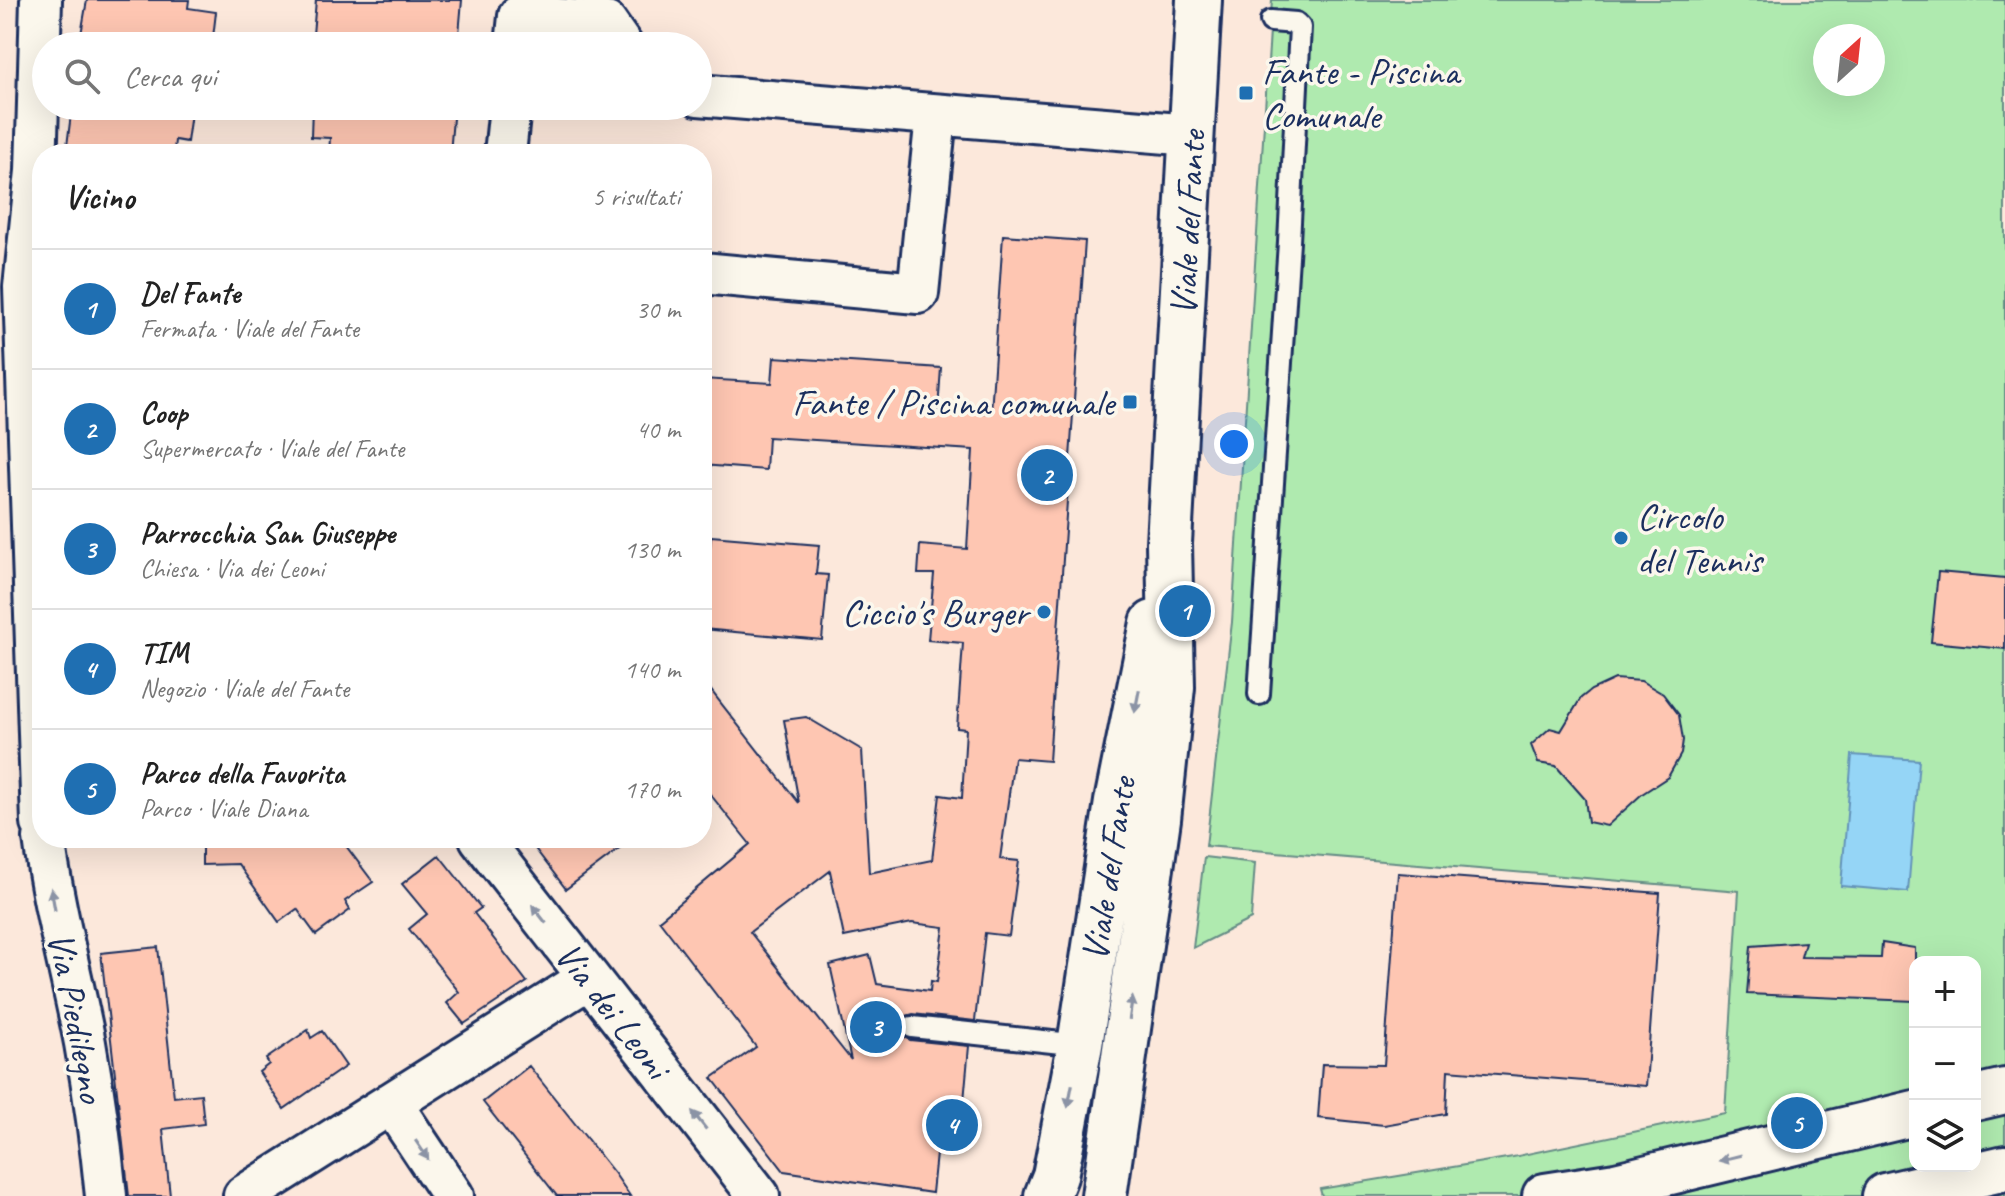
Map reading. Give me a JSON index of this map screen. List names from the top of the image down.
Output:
{
  "streets": {
    "street": ["Viale del Fante", "Via dei Leoni", "Via Piedilegno"]
  },
  "one_way": ["Via dei Leoni", "Via Piedilegno"],
  "places": {
    "transit": ["Fante - Piscina Comunale", "Fante / Piscina comunale"],
    "other": ["Circolo del Tennis", "Ciccio's Burger"]
  },
  "north": "top right",
  "page": {
    "search": "Cerca qui",
    "heading": ["Vicino", "5 risultati"],
    "list": [
      {
        "mark": "1",
        "name": "Del Fante",
        "note": "Fermata · Viale del Fante",
        "value": "30 m"
      },
      {
        "mark": "2",
        "name": "Coop",
        "note": "Supermercato · Viale del Fante",
        "value": "40 m"
      },
      {
        "mark": "3",
        "name": "Parrocchia San Giuseppe",
        "note": "Chiesa · Via dei Leoni",
        "value": "130 m"
      },
      {
        "mark": "4",
        "name": "TIM",
        "note": "Negozio · Viale del Fante",
        "value": "140 m"
      },
      {
        "mark": "5",
        "name": "Parco della Favorita",
        "note": "Parco · Viale Diana",
        "value": "170 m"
      }
    ],
    "pins": [
      "2",
      "1",
      "3",
      "5",
      "4"
    ],
    "map_buttons": ["+", "−"]
  }
}
